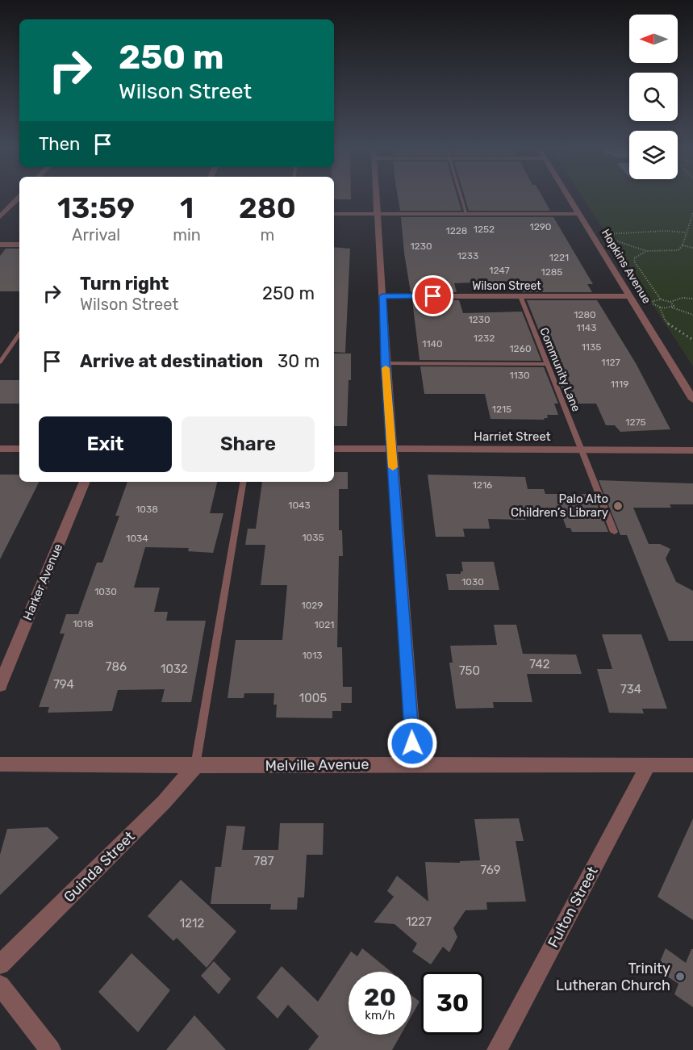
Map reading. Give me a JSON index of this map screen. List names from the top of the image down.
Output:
{
  "streets": {
    "street": [
      "Hopkins Avenue",
      "Wilson Street",
      "Harriet Street",
      "Harker Avenue",
      "Melville Avenue",
      "Guinda Street",
      "Fulton Street"
    ],
    "lane": ["Community Lane"]
  },
  "crossings": [
    ["Hopkins Avenue", "Wilson Street"],
    ["Wilson Street", "Community Lane"],
    ["Community Lane", "Harriet Street"],
    ["Melville Avenue", "Guinda Street"],
    ["Melville Avenue", "Fulton Street"]
  ],
  "places": ["Palo Alto Children’s Library", "Trinity Lutheran Church"],
  "house_numbers": [
    "1290",
    "1252",
    "1228",
    "1230",
    "1233",
    "1221",
    "1247",
    "1285",
    "1280",
    "1230",
    "1143",
    "1232",
    "1140",
    "1135",
    "1260",
    "1127",
    "1130",
    "1119",
    "1215",
    "1275",
    "1216",
    "1043",
    "1038",
    "1035",
    "1034",
    "1030",
    "1030",
    "1029",
    "1018",
    "1021",
    "1013",
    "742",
    "786",
    "1032",
    "750",
    "794",
    "734",
    "1005",
    "787",
    "769",
    "1227",
    "1212"
  ],
  "north": "left",
  "page": {
    "turn": ["250 m", "Wilson Street"],
    "then": "Then",
    "eta": [
      "13:59",
      "Arrival",
      "1",
      "min",
      "280",
      "m"
    ],
    "list": [
      {
        "name": "Turn right",
        "note": "Wilson Street",
        "value": "250 m"
      },
      {
        "name": "Arrive at destination",
        "value": "30 m"
      }
    ],
    "buttons": ["Exit", "Share"],
    "speed": "20 km/h",
    "limit": "30"
  }
}
